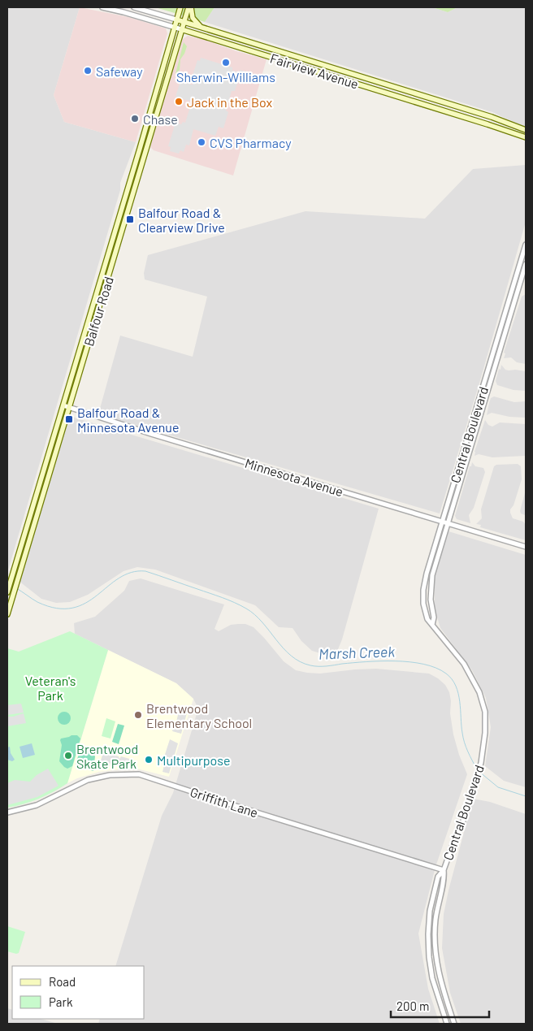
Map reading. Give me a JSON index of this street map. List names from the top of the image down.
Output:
{
  "streets": {
    "main road": ["Fairview Avenue", "Balfour Road"],
    "street": ["Central Boulevard", "Minnesota Avenue", "Griffith Lane"]
  },
  "crossings": [
    ["Fairview Avenue", "Balfour Road"],
    ["Balfour Road", "Minnesota Avenue"],
    ["Central Boulevard", "Minnesota Avenue"],
    ["Central Boulevard", "Griffith Lane"]
  ],
  "water": ["Marsh Creek"],
  "parks": ["Veteran's Park"],
  "places": {
    "other": [
      "Sherwin-Williams",
      "Safeway",
      "Jack in the Box",
      "Chase",
      "CVS Pharmacy",
      "Brentwood Elementary School",
      "Brentwood Skate Park",
      "Multipurpose"
    ],
    "transit": ["Balfour Road & Clearview Drive", "Balfour Road & Minnesota Avenue"]
  },
  "legend": ["Road", "Park"],
  "scale_bar": "200 m"
}
